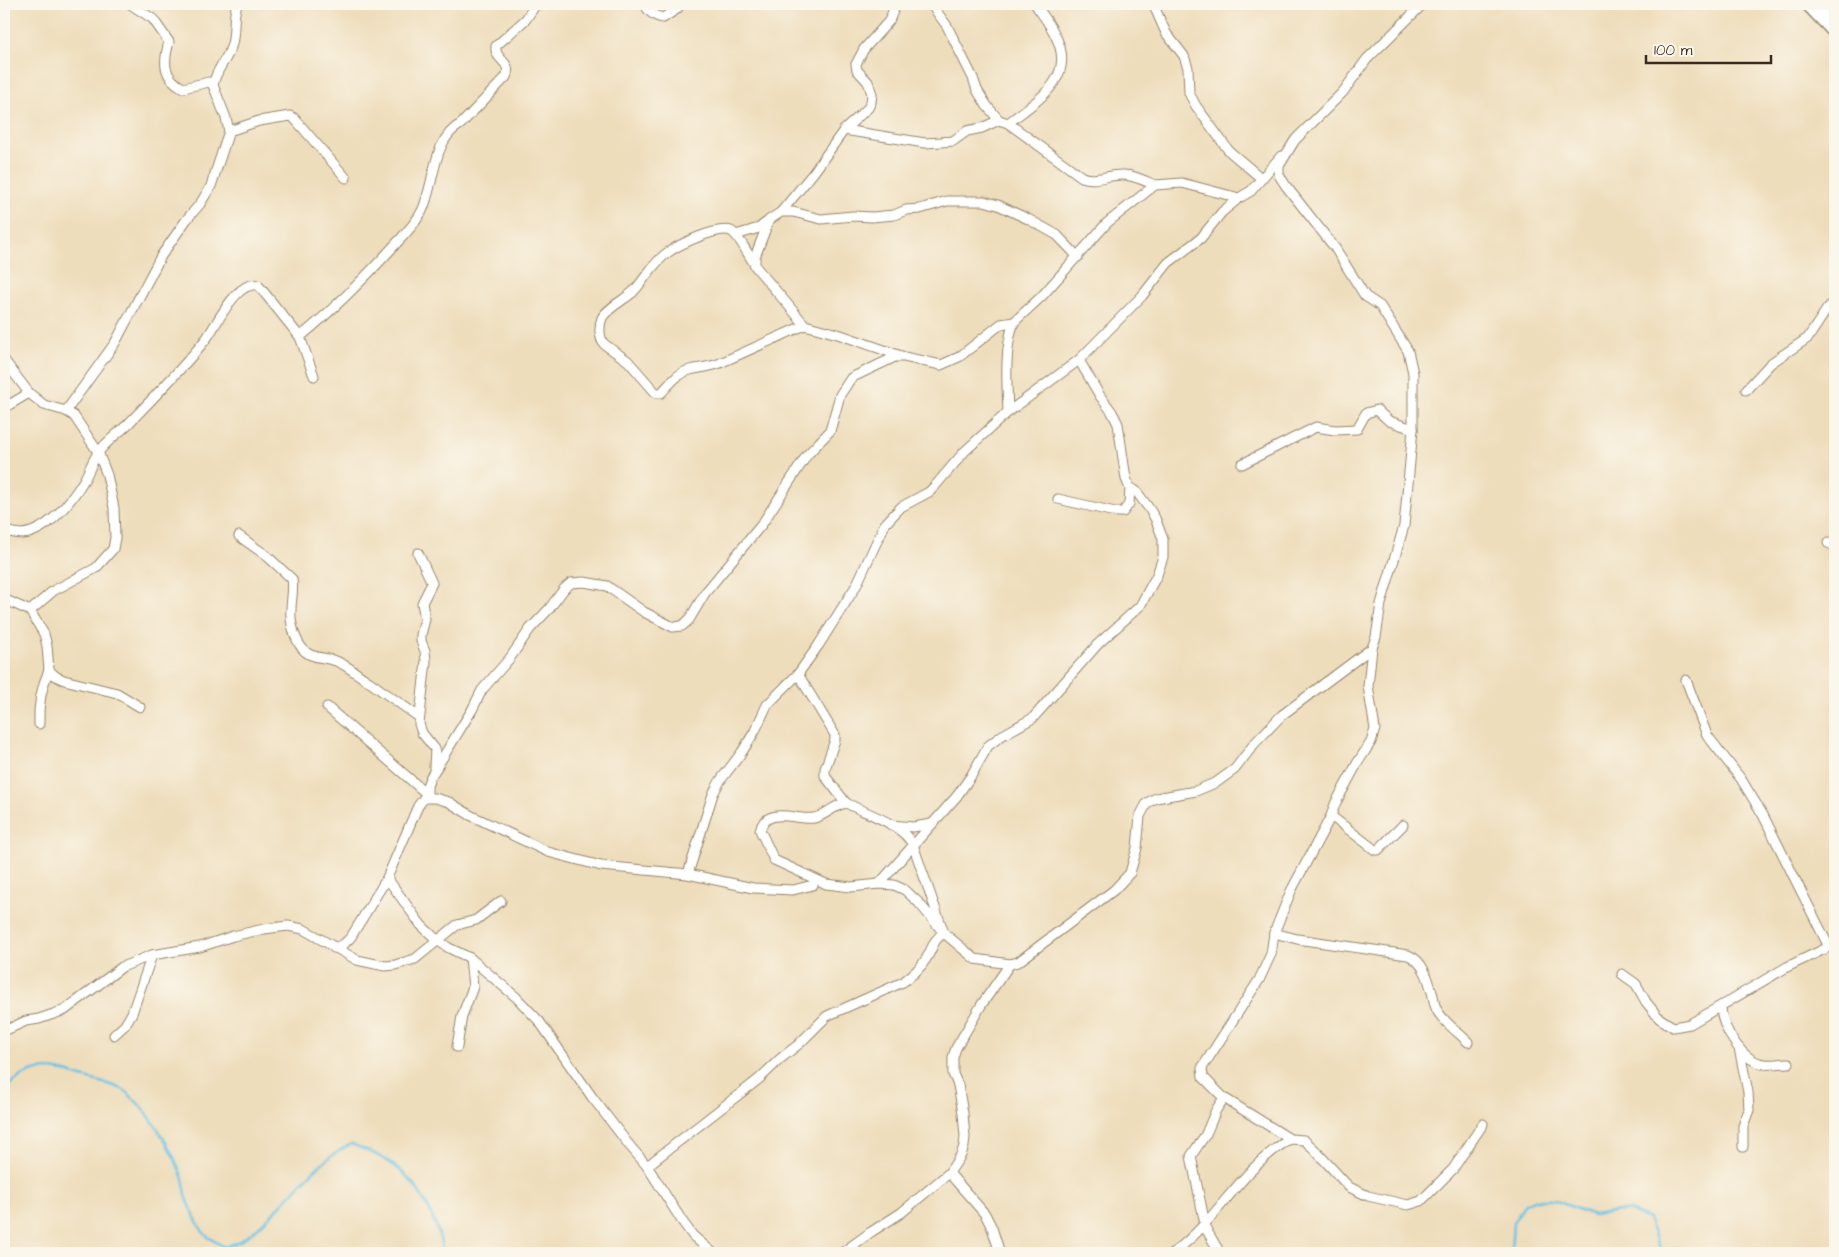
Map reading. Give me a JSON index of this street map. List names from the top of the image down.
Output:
{
  "scale_bar": "100 m"
}
